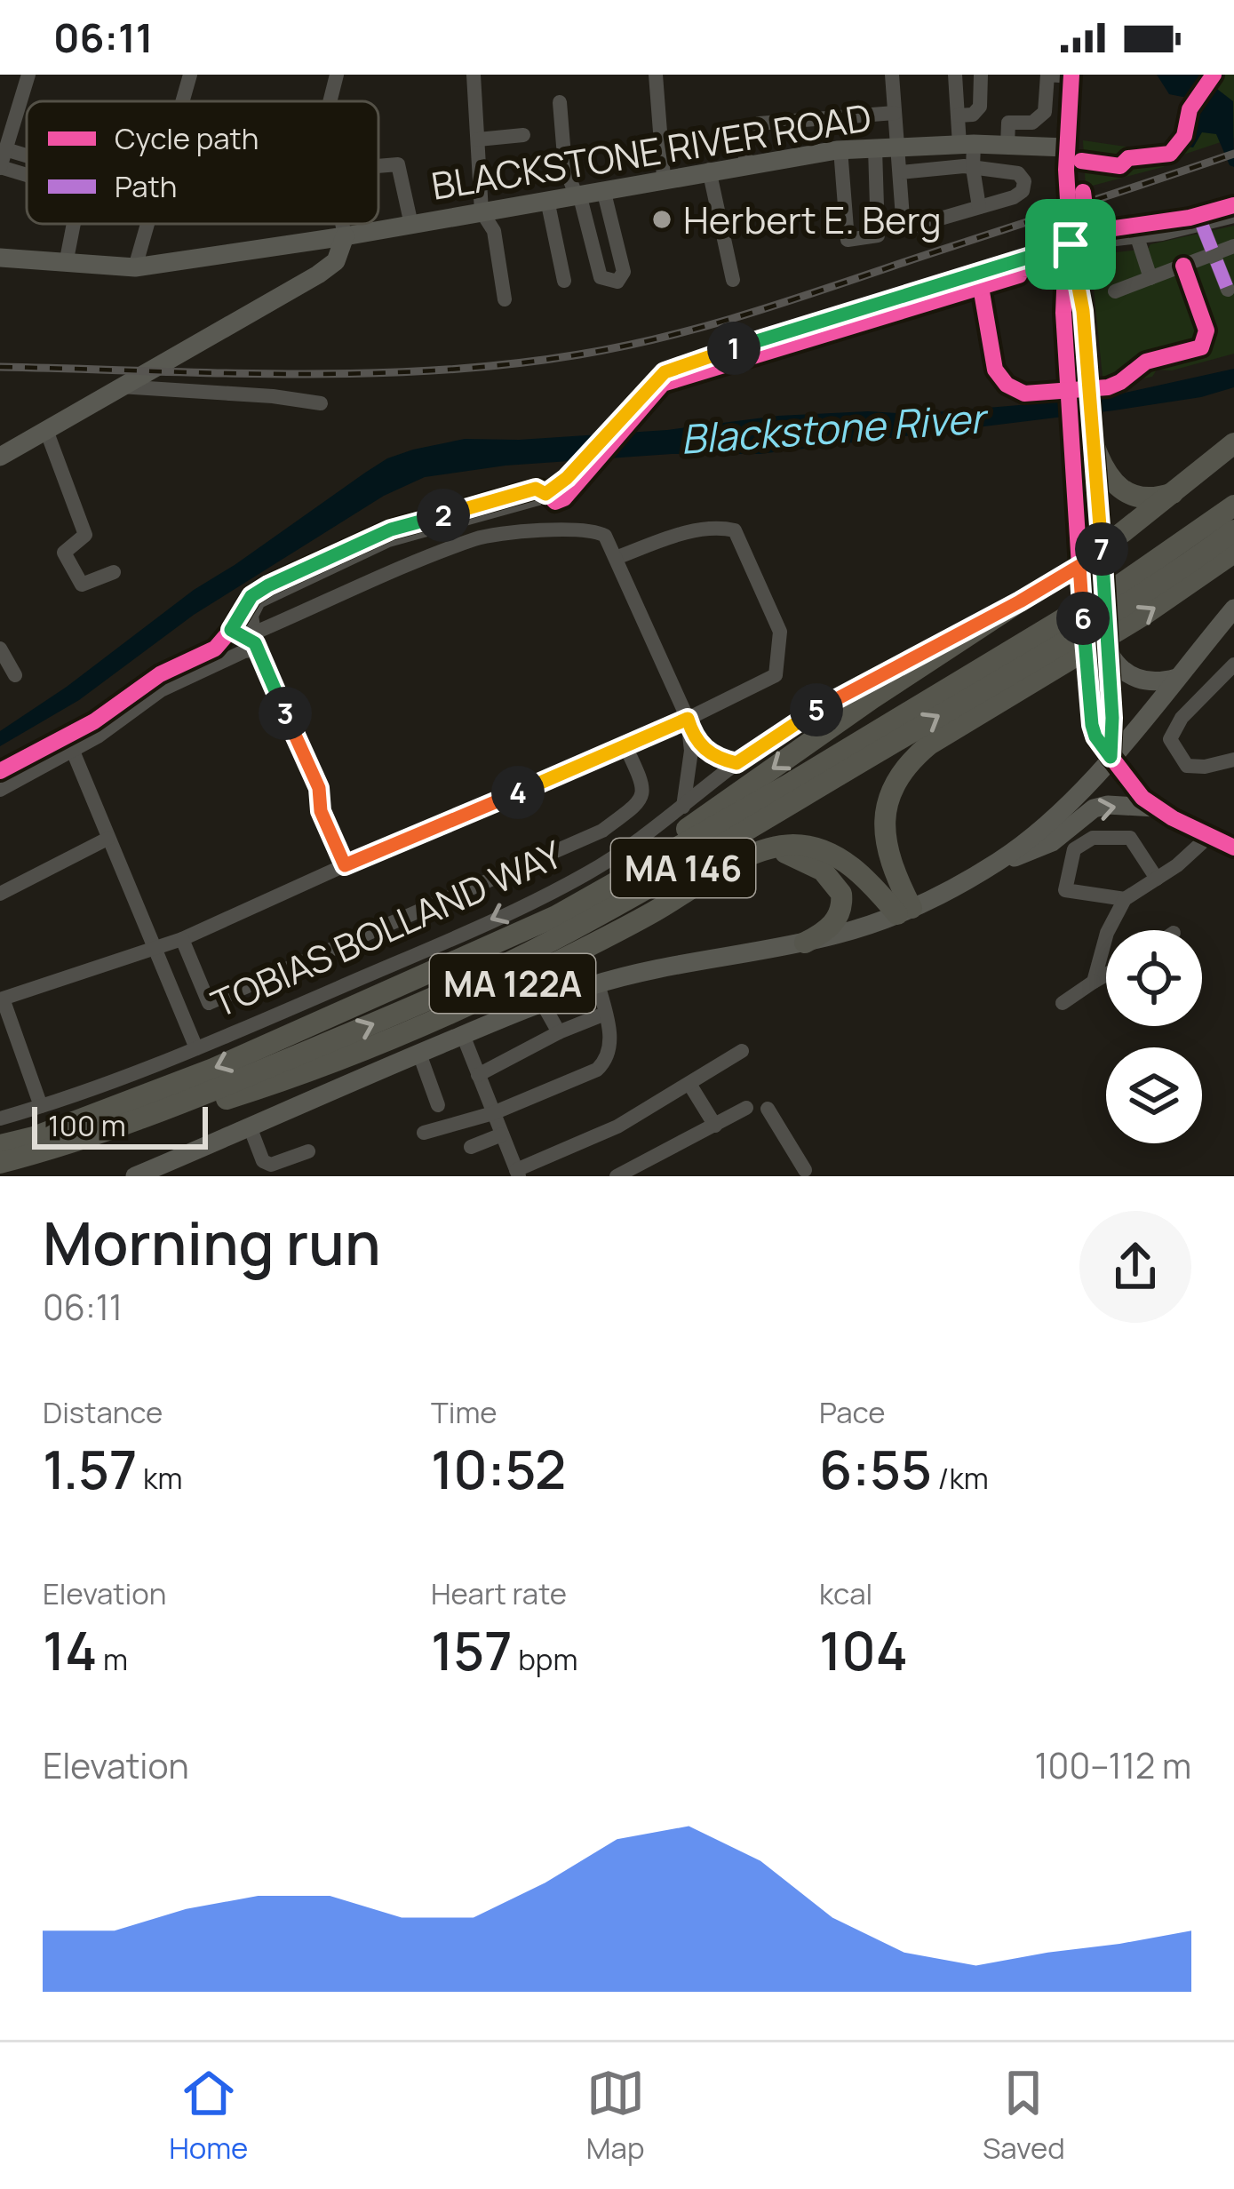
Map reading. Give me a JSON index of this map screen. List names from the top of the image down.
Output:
{
  "streets": {
    "highway": ["MA 146", "MA 122A"],
    "main road": ["BLACKSTONE RIVER ROAD"],
    "street": ["TOBIAS BOLLAND WAY"]
  },
  "crossings": [
    ["MA 146", "MA 122A"],
    ["TOBIAS BOLLAND WAY", "MA 122A"]
  ],
  "water": ["Blackstone River"],
  "places": ["Herbert E. Berg"],
  "legend": ["Cycle path", "Path"],
  "scale_bar": "100 m",
  "page": {
    "status": "06:11",
    "pins": [
      "1",
      "2",
      "7",
      "6",
      "5",
      "3",
      "4"
    ],
    "scale": "100 m",
    "heading": ["Morning run", "06:11"],
    "stats": [
      ["Distance", "1.57 km"],
      ["Time", "10:52"],
      ["Pace", "6:55 /km"],
      ["Elevation", "14 m"],
      ["Heart rate", "157 bpm"],
      ["kcal", "104"]
    ],
    "chart": ["Elevation", "100–112 m"],
    "tabs": ["Home", "Map", "Saved"]
  }
}
